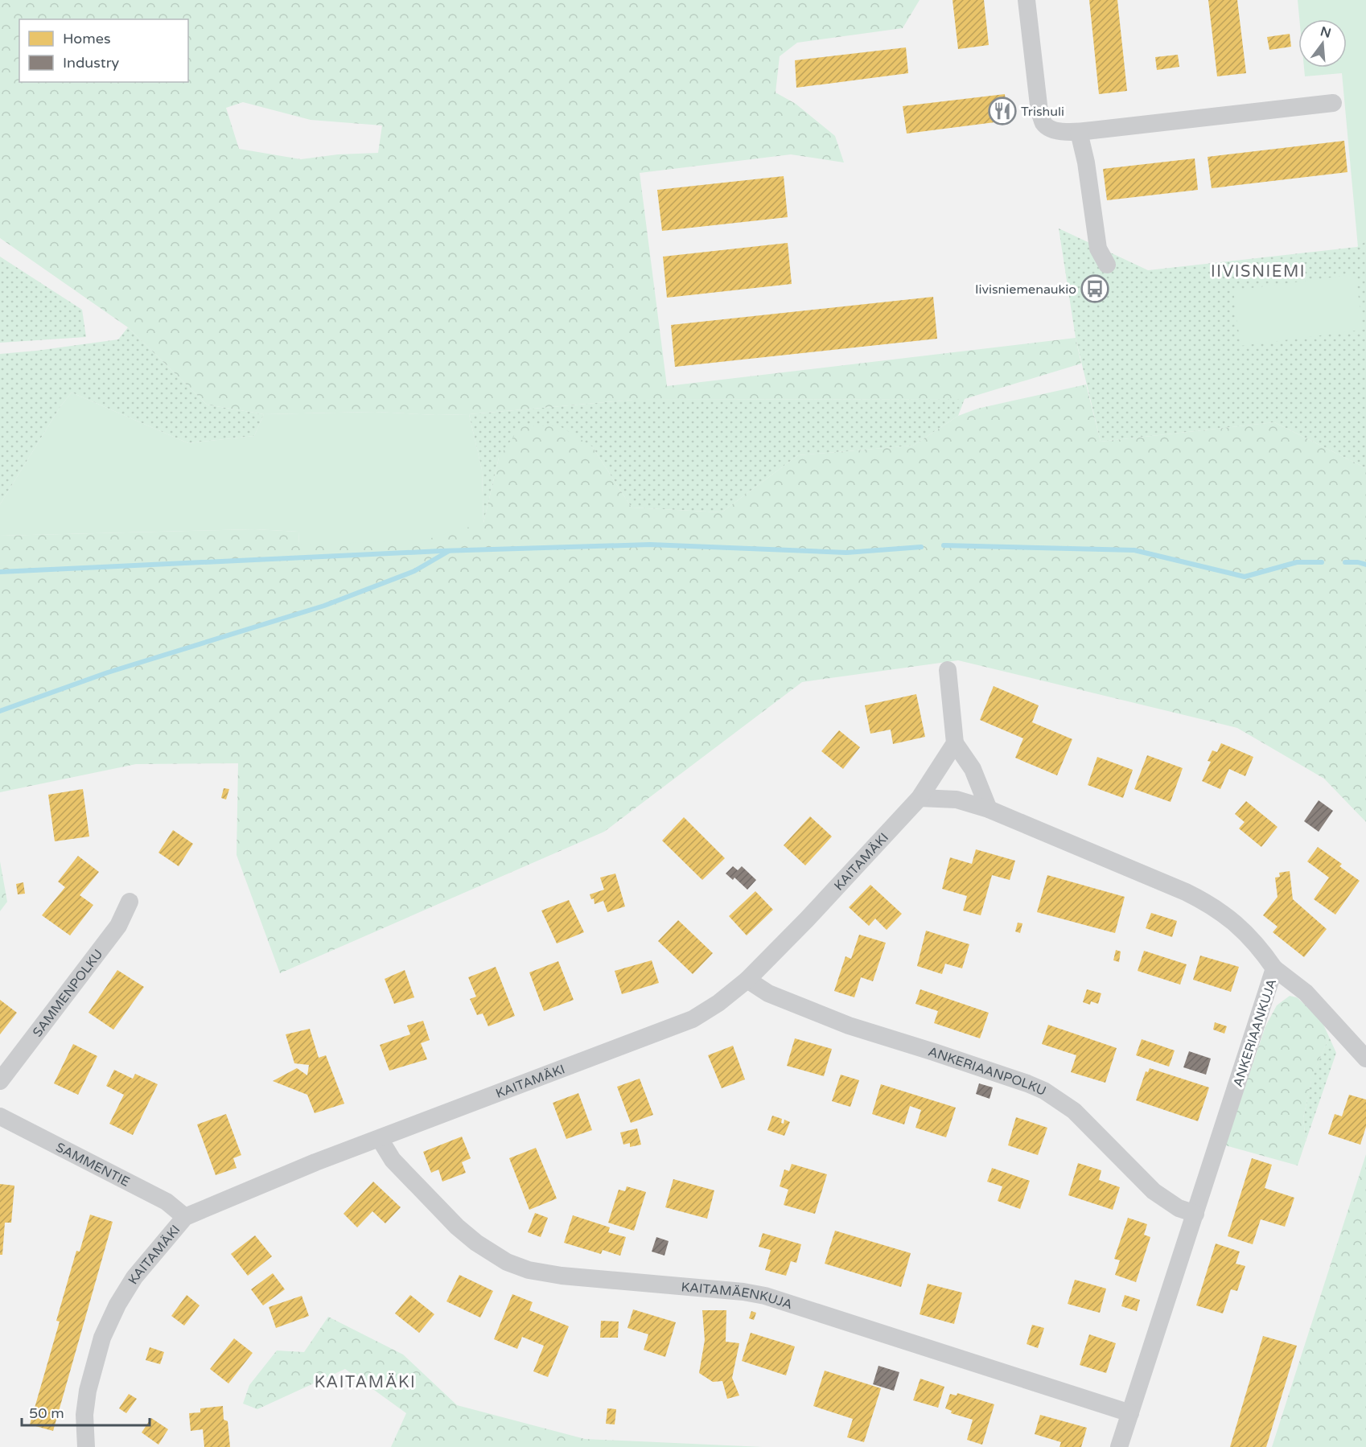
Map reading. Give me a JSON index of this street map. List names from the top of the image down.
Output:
{
  "streets": {
    "street": [
      "KAITAMÄKI",
      "SAMMENPOLKU",
      "ANKERIAANKUJA",
      "ANKERIAANPOLKU",
      "SAMMENTIE",
      "KAITAMÄENKUJA"
    ]
  },
  "crossings": [
    ["KAITAMÄKI", "ANKERIAANKUJA"],
    ["KAITAMÄKI", "ANKERIAANPOLKU"],
    ["KAITAMÄKI", "SAMMENTIE"],
    ["KAITAMÄKI", "KAITAMÄENKUJA"],
    ["ANKERIAANKUJA", "ANKERIAANPOLKU"],
    ["ANKERIAANKUJA", "KAITAMÄENKUJA"]
  ],
  "districts": ["IIVISNIEMI", "KAITAMÄKI"],
  "places": {
    "restaurant": ["Trishuli"],
    "bus stop": ["Iivisniemenaukio"]
  },
  "legend": ["Homes", "Industry"],
  "scale_bar": "50 m",
  "north": "top"
}
